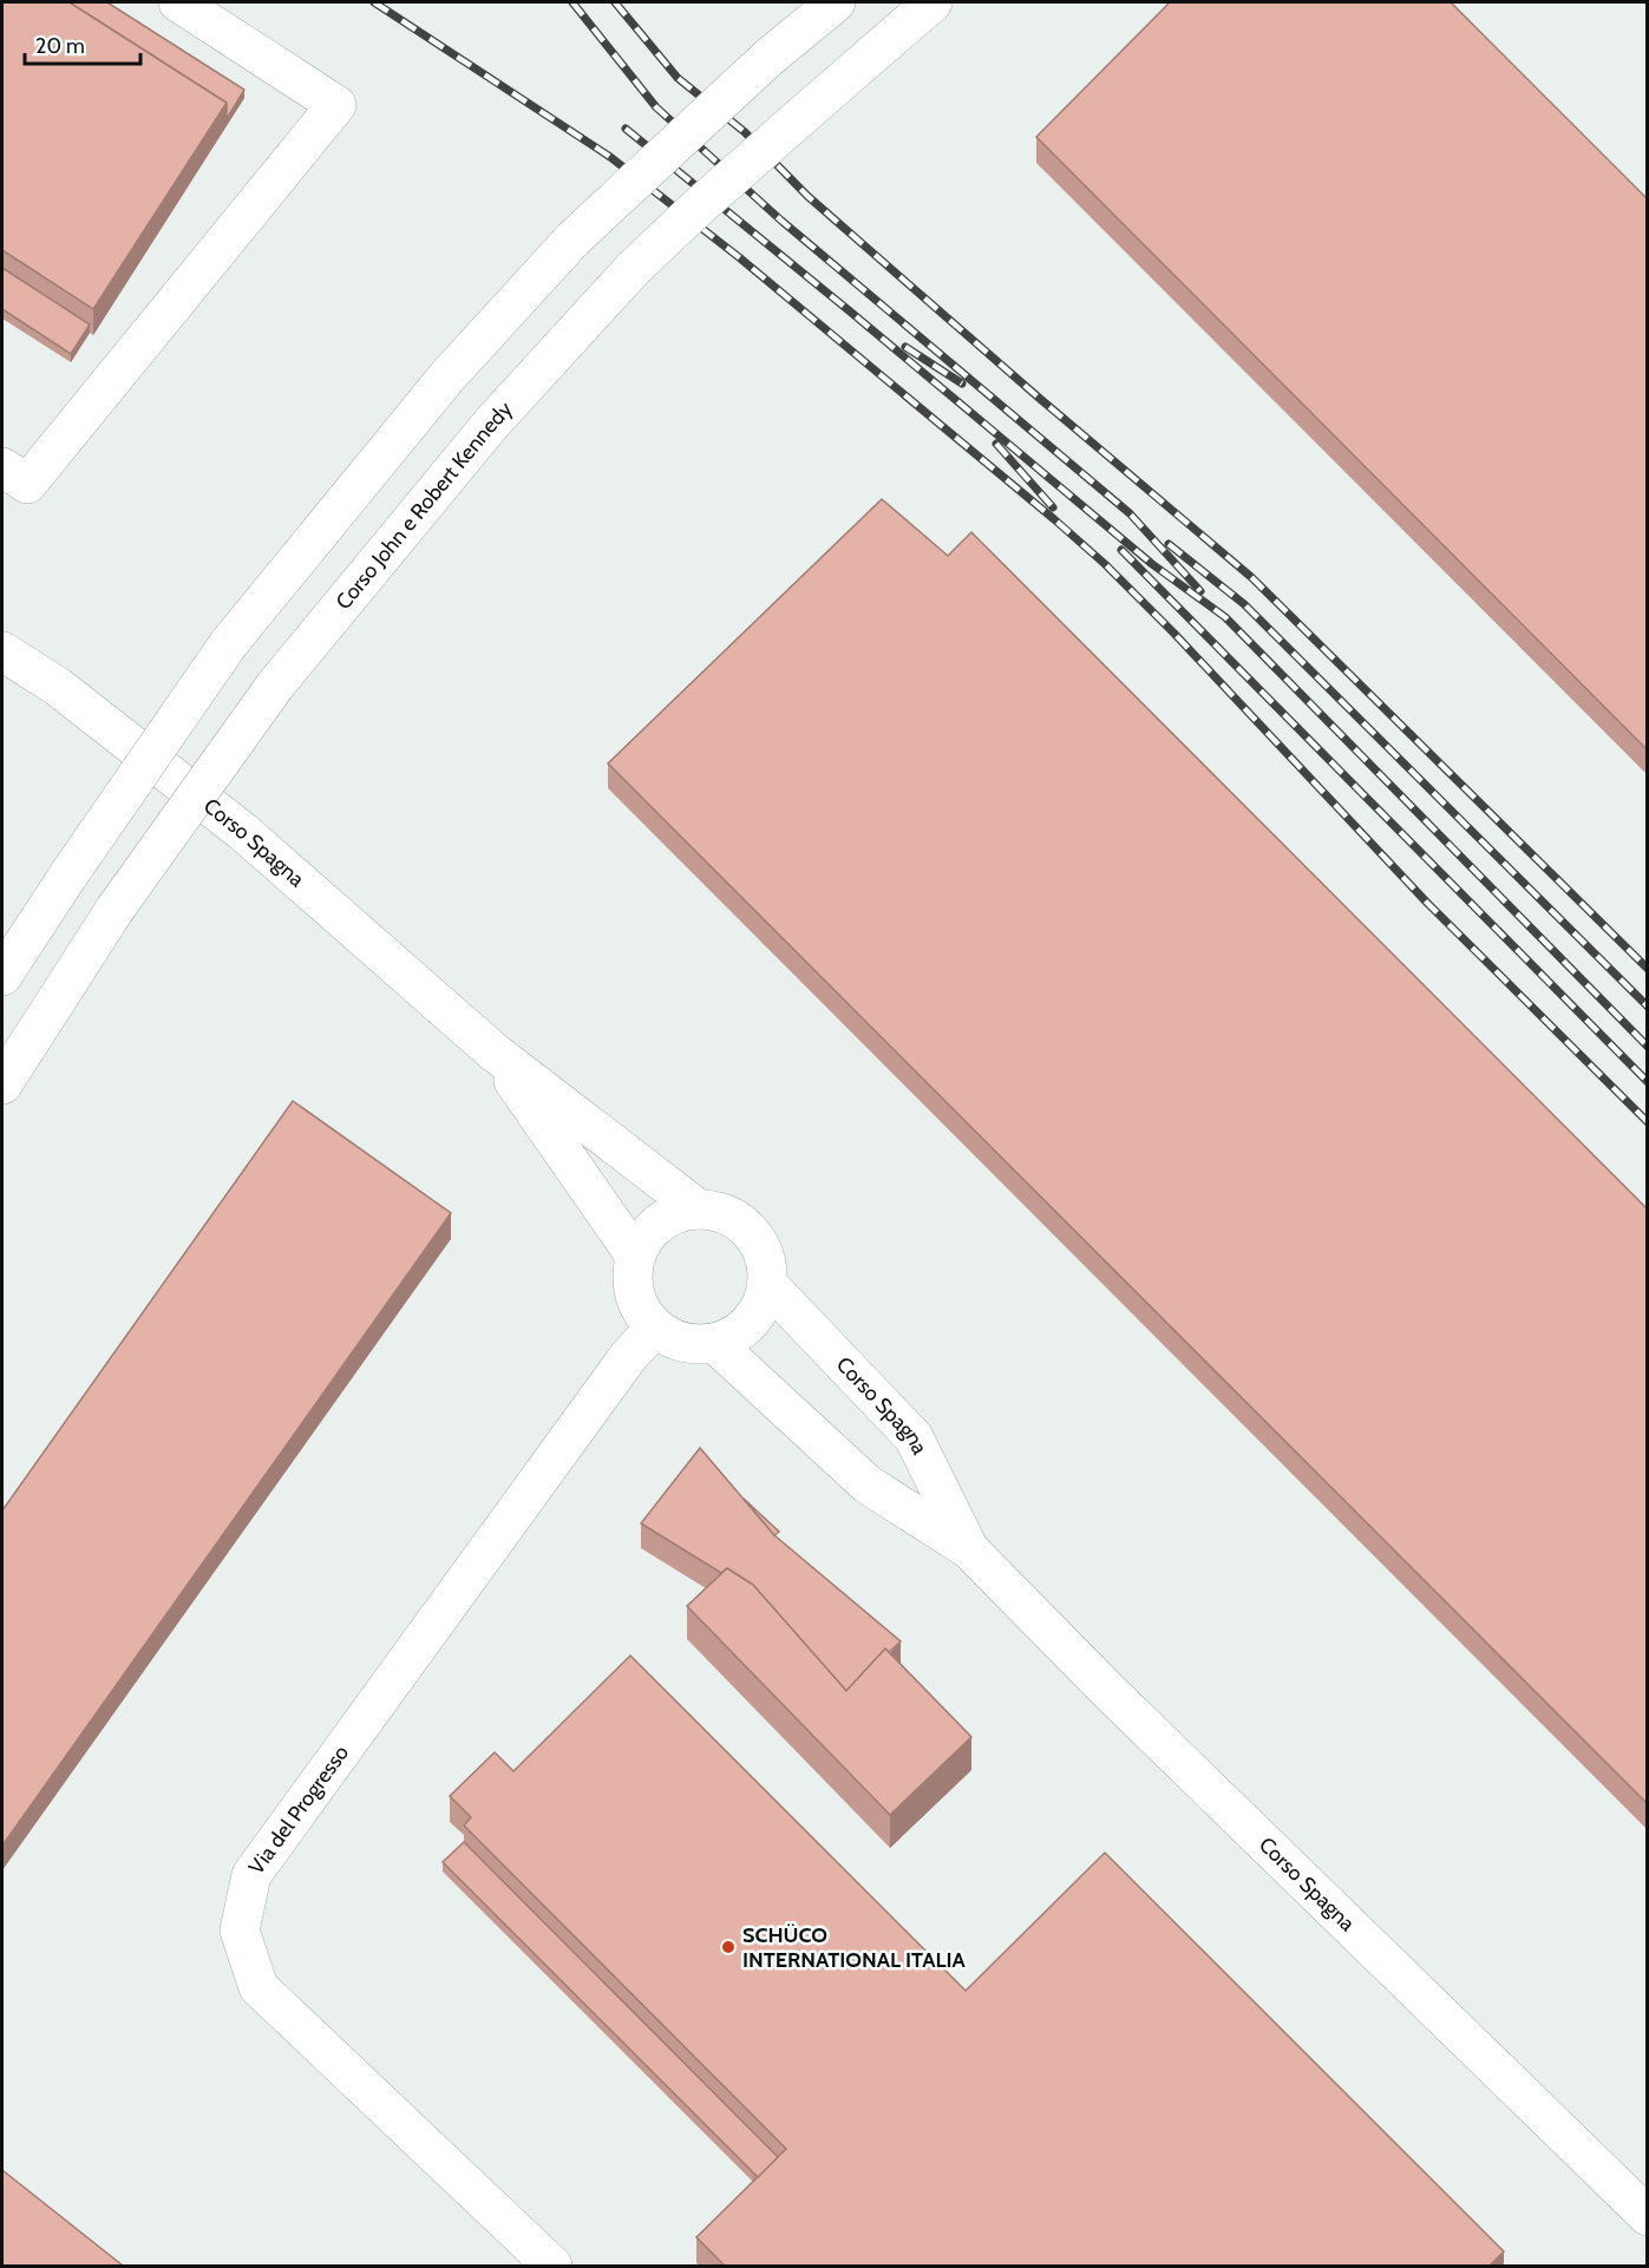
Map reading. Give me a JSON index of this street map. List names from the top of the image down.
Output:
{
  "streets": {
    "main road": ["Corso John e Robert Kennedy", "Corso Spagna", "Via del Progresso"]
  },
  "crossings": [
    ["Corso Spagna", "Via del Progresso"]
  ],
  "places": ["SCHÜCO INTERNATIONAL ITALIA"],
  "scale_bar": "20 m"
}
